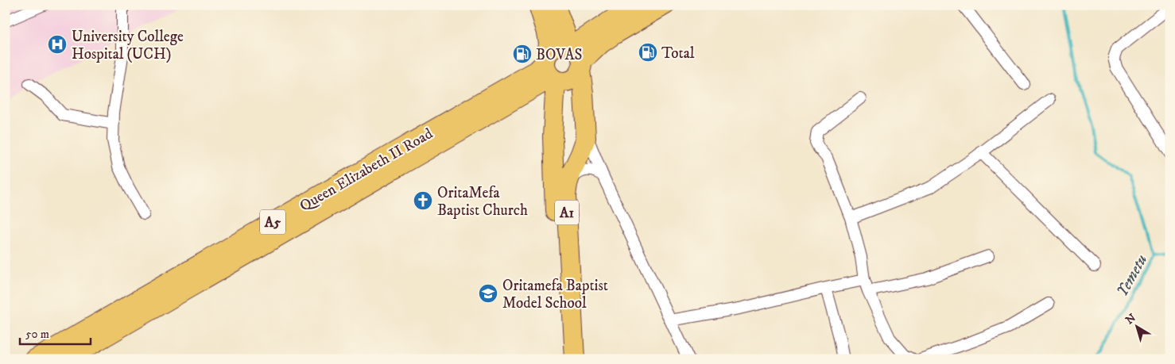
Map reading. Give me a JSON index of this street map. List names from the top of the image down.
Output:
{
  "streets": {
    "highway": ["Queen Elizabeth II Road", "A1", "A5"]
  },
  "crossings": [
    ["Queen Elizabeth II Road", "A5"],
    ["A1", "A5"]
  ],
  "water": ["Yemetu"],
  "places": {
    "hospital": ["University College Hospital (UCH)"],
    "fuel station": ["Total", "BOVAS"],
    "church": ["OritaMefa Baptist Church"],
    "school or university": ["Oritamefa Baptist Model School"]
  },
  "scale_bar": "50 m",
  "north": "top left"
}
